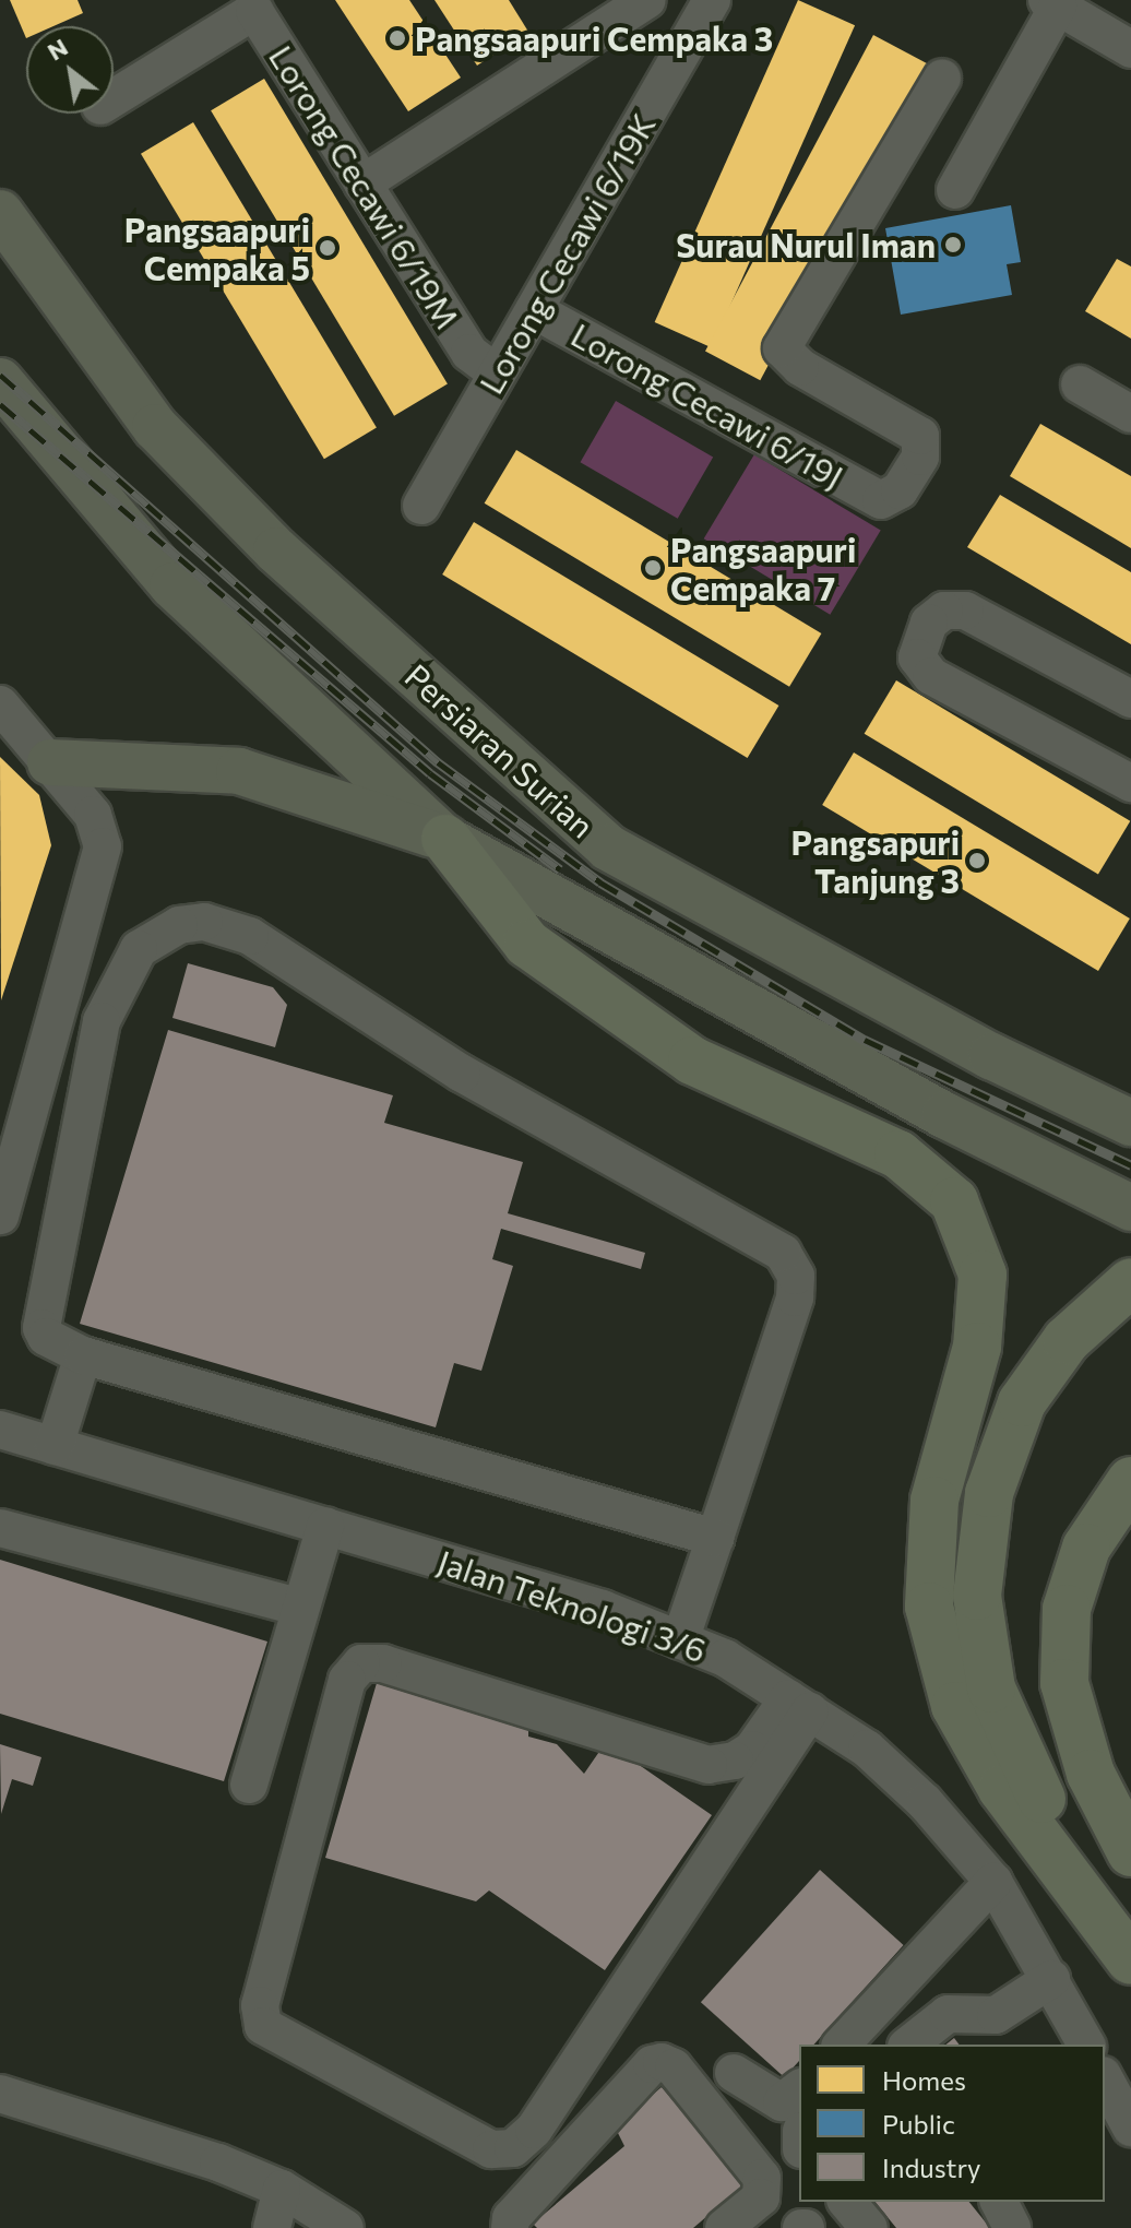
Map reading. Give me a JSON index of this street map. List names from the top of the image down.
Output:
{
  "streets": {
    "main road": ["Persiaran Surian"],
    "street": [
      "Lorong Cecawi 6/19M",
      "Lorong Cecawi 6/19K",
      "Lorong Cecawi 6/19J",
      "Jalan Teknologi 3/6"
    ]
  },
  "crossings": [
    ["Lorong Cecawi 6/19M", "Lorong Cecawi 6/19K"],
    ["Lorong Cecawi 6/19K", "Lorong Cecawi 6/19J"]
  ],
  "places": [
    "Pangsaapuri Cempaka 3",
    "Surau Nurul Iman",
    "Pangsaapuri Cempaka 5",
    "Pangsaapuri Cempaka 7",
    "Pangsapuri Tanjung 3"
  ],
  "legend": ["Homes", "Public", "Industry"],
  "north": "top left"
}
